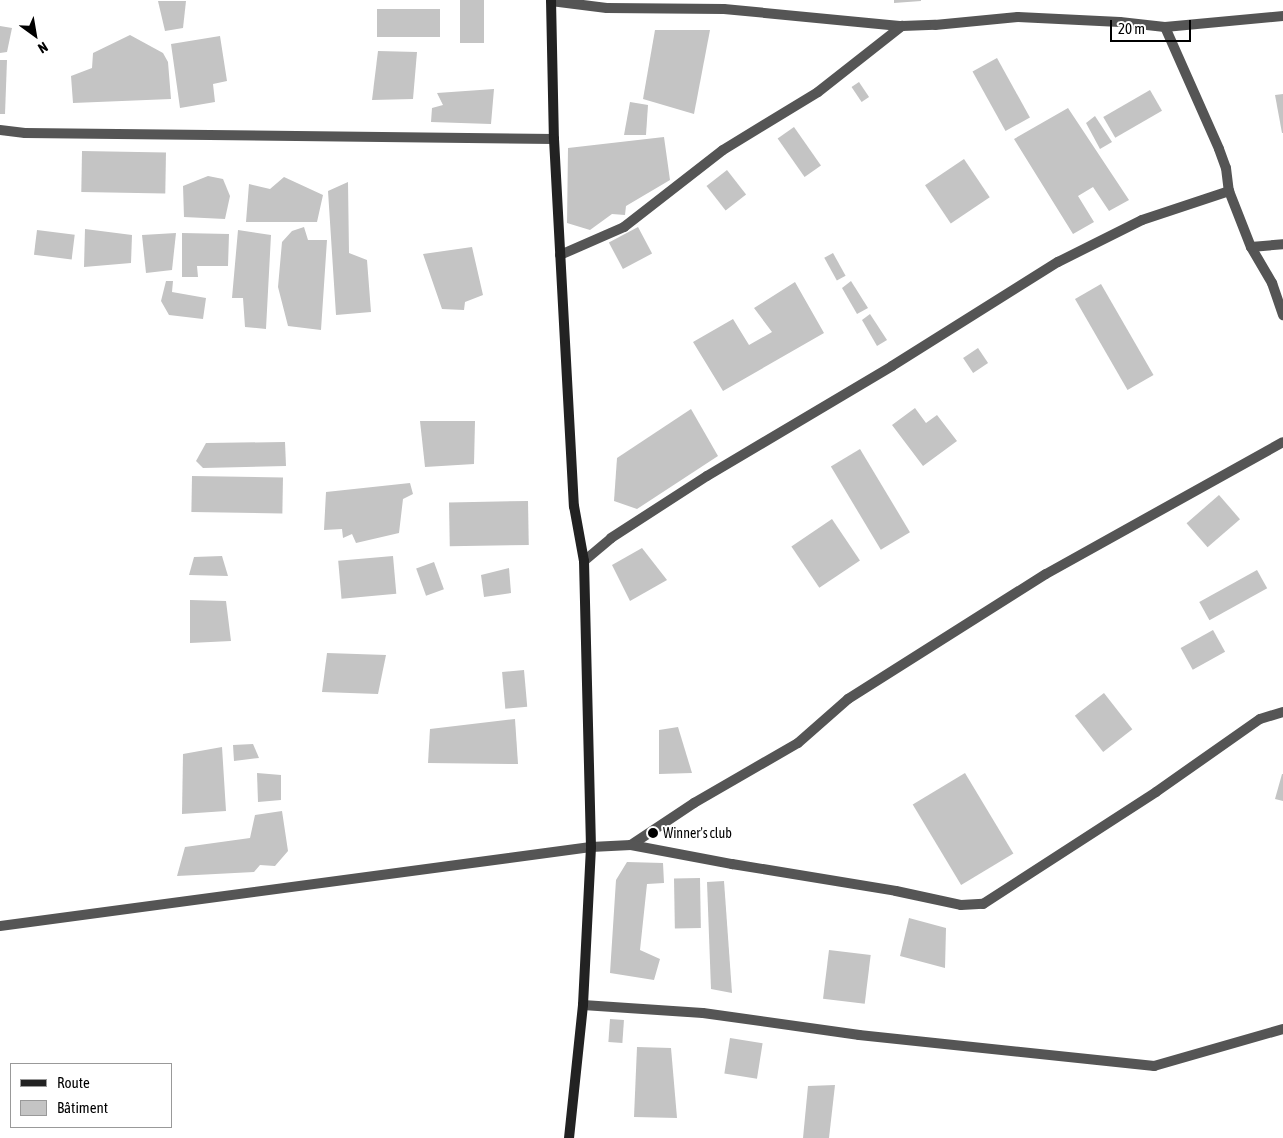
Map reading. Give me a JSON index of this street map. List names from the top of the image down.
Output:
{
  "places": ["Winner's club"],
  "legend": ["Route", "Bâtiment"],
  "scale_bar": "20 m",
  "north": "bottom right"
}
